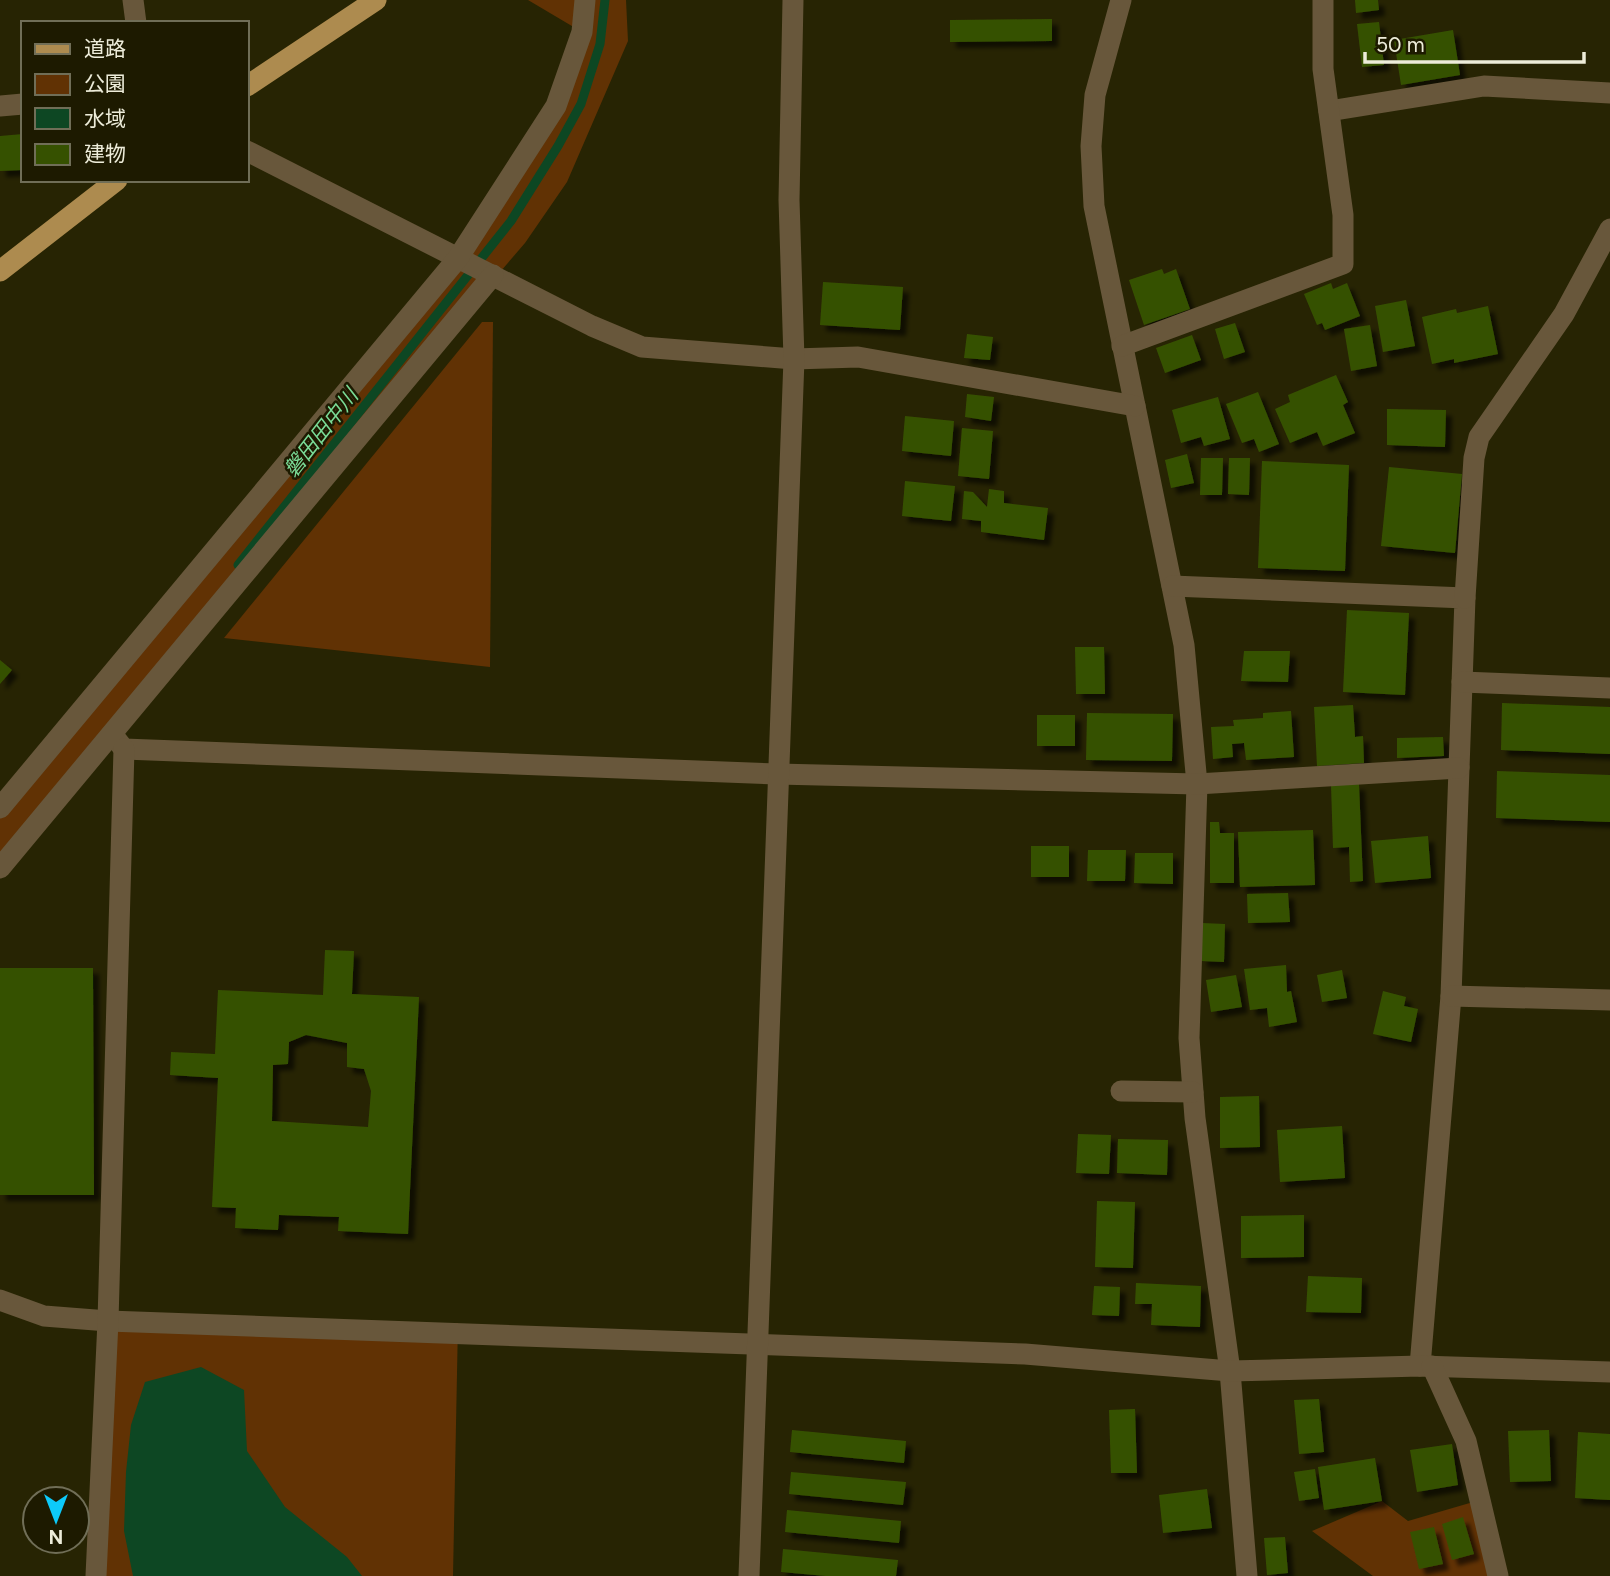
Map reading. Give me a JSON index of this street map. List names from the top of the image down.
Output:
{
  "water": ["磐田田中川"],
  "legend": [
    "道路",
    "公園",
    "水域",
    "建物"
  ],
  "scale_bar": "50 m",
  "north": "bottom"
}
